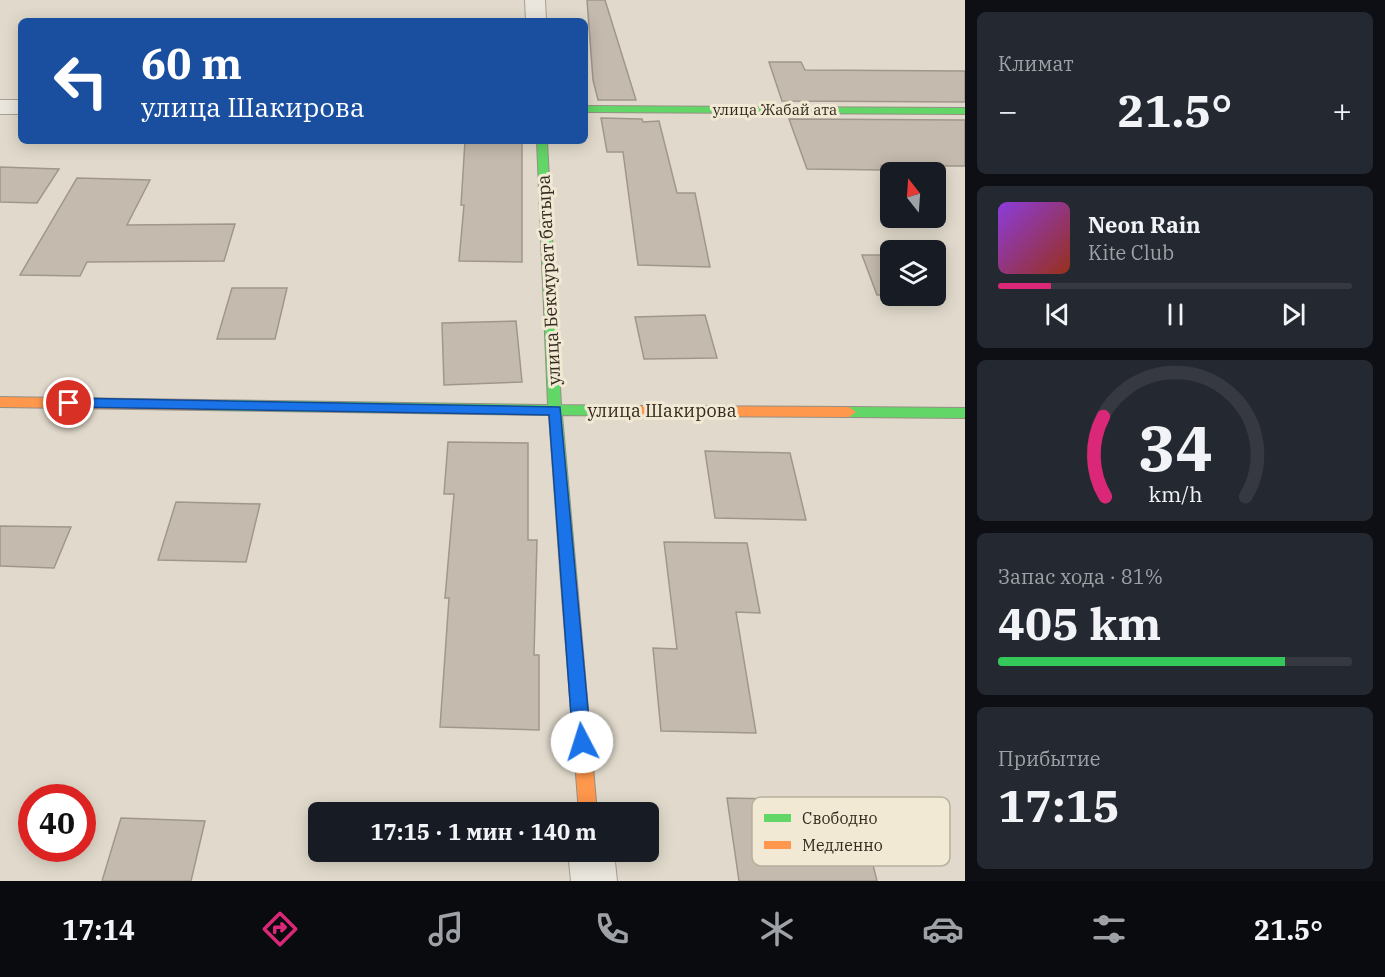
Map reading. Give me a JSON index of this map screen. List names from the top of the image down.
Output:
{
  "streets": {
    "street": ["улица Жабай ата", "улица Бекмурат батыра", "улица Шакирова"]
  },
  "crossings": [
    ["улица Бекмурат батыра", "улица Шакирова"]
  ],
  "legend": ["Свободно", "Медленно"],
  "north": "top",
  "page": {
    "tile": [
      "Климат",
      ["Запас хода · 81%", "405 km"],
      ["Прибытие", "17:15"]
    ],
    "turn": ["60 m", "улица Шакирова"],
    "heat": ["−", "21.5°", "+"],
    "song": ["Neon Rain", "Kite Club"],
    "limit": "40",
    "trip": "17:15 · 1 мин · 140 m",
    "tabs": ["17:14", "21.5°"],
    "gauge": ["34", "km/h"]
  }
}
